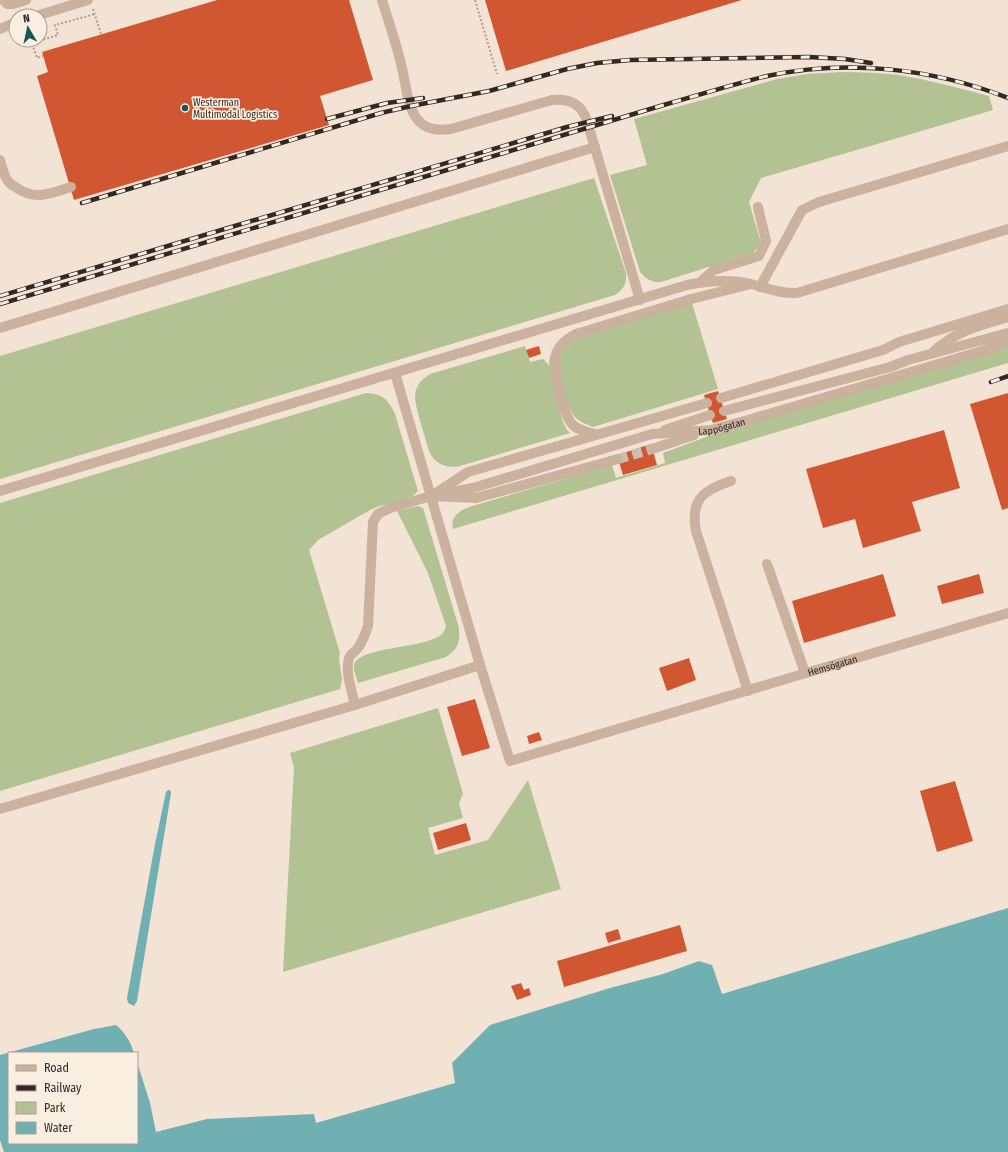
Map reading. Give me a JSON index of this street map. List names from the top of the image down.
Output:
{
  "streets": {
    "street": ["Lappögatan", "Hemsögatan"]
  },
  "places": ["Westerman Multimodal Logistics"],
  "legend": [
    "Road",
    "Railway",
    "Park",
    "Water"
  ],
  "north": "top"
}
